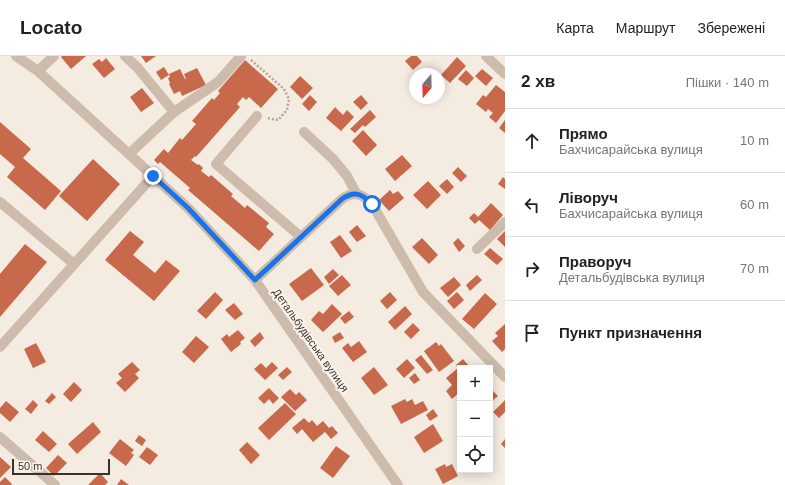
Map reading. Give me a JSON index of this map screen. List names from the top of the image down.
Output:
{
  "streets": {
    "street": ["Детальбудівська вулиця"]
  },
  "scale_bar": "50 m",
  "north": "bottom",
  "page": {
    "header": "Locato",
    "nav": ["Карта", "Маршрут", "Збережені"],
    "heading": ["2 хв", "Пішки · 140 m"],
    "list": [
      ["Прямо", "Бахчисарайська вулиця", "10 m"],
      ["Ліворуч", "Бахчисарайська вулиця", "60 m"],
      ["Праворуч", "Детальбудівська вулиця", "70 m"],
      "Пункт призначення"
    ],
    "map_buttons": ["+", "−"],
    "scale": "50 m"
  }
}
